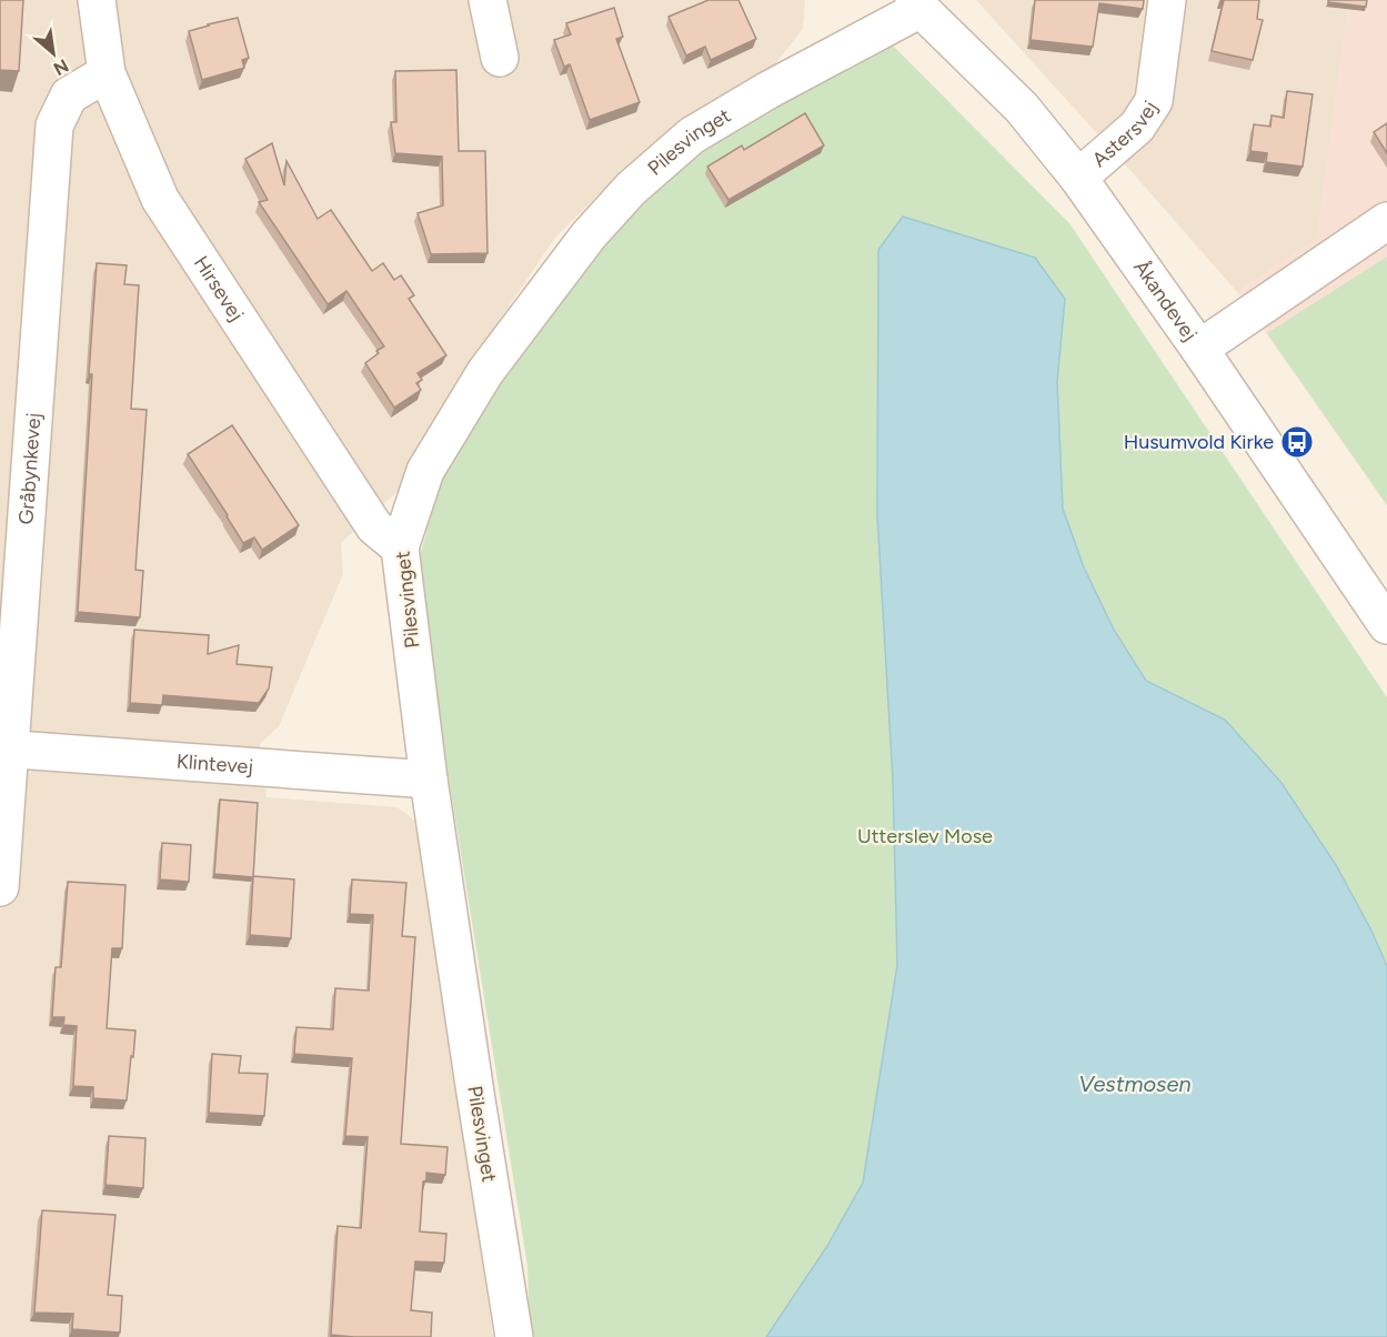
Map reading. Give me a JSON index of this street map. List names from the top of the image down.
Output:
{
  "streets": {
    "street": [
      "Astersvej",
      "Pilesvinget",
      "Hirsevej",
      "Åkandevej",
      "Gråbynkevej",
      "Klintevej"
    ]
  },
  "crossings": [
    ["Astersvej", "Åkandevej"],
    ["Pilesvinget", "Hirsevej"],
    ["Pilesvinget", "Åkandevej"],
    ["Pilesvinget", "Klintevej"],
    ["Hirsevej", "Gråbynkevej"],
    ["Gråbynkevej", "Klintevej"]
  ],
  "water": ["Vestmosen"],
  "parks": ["Utterslev Mose"],
  "places": {
    "bus stop": ["Husumvold Kirke"]
  },
  "north": "bottom right"
}
